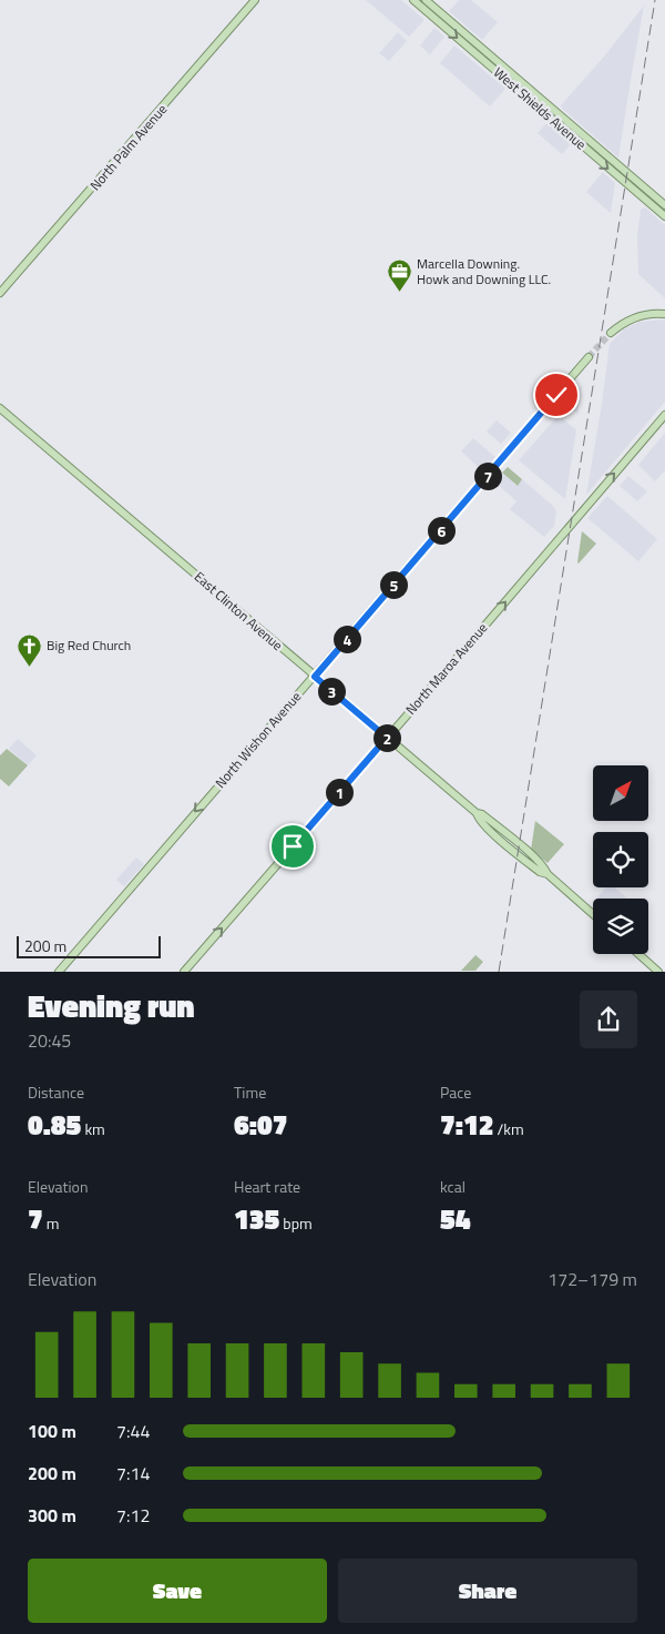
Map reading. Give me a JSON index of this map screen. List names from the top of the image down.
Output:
{
  "streets": {
    "main road": [
      "West Shields Avenue",
      "North Palm Avenue",
      "East Clinton Avenue",
      "North Maroa Avenue",
      "North Wishon Avenue"
    ]
  },
  "crossings": [
    ["East Clinton Avenue", "North Maroa Avenue"],
    ["East Clinton Avenue", "North Wishon Avenue"]
  ],
  "one_way": ["North Maroa Avenue", "North Wishon Avenue"],
  "places": {
    "office": ["Marcella Downing. Howk and Downing LLC."],
    "church": ["Big Red Church"]
  },
  "scale_bar": "200 m",
  "north": "top right",
  "page": {
    "pins": [
      "7",
      "6",
      "5",
      "4",
      "3",
      "2",
      "1"
    ],
    "scale": "200 m",
    "heading": ["Evening run", "20:45"],
    "stats": [
      ["Distance", "0.85 km"],
      ["Time", "6:07"],
      ["Pace", "7:12 /km"],
      ["Elevation", "7 m"],
      ["Heart rate", "135 bpm"],
      ["kcal", "54"]
    ],
    "chart": ["Elevation", "172–179 m"],
    "list": [
      {
        "name": "100 m",
        "note": "7:44"
      },
      {
        "name": "200 m",
        "note": "7:14"
      },
      {
        "name": "300 m",
        "note": "7:12"
      }
    ],
    "buttons": ["Save", "Share"]
  }
}
